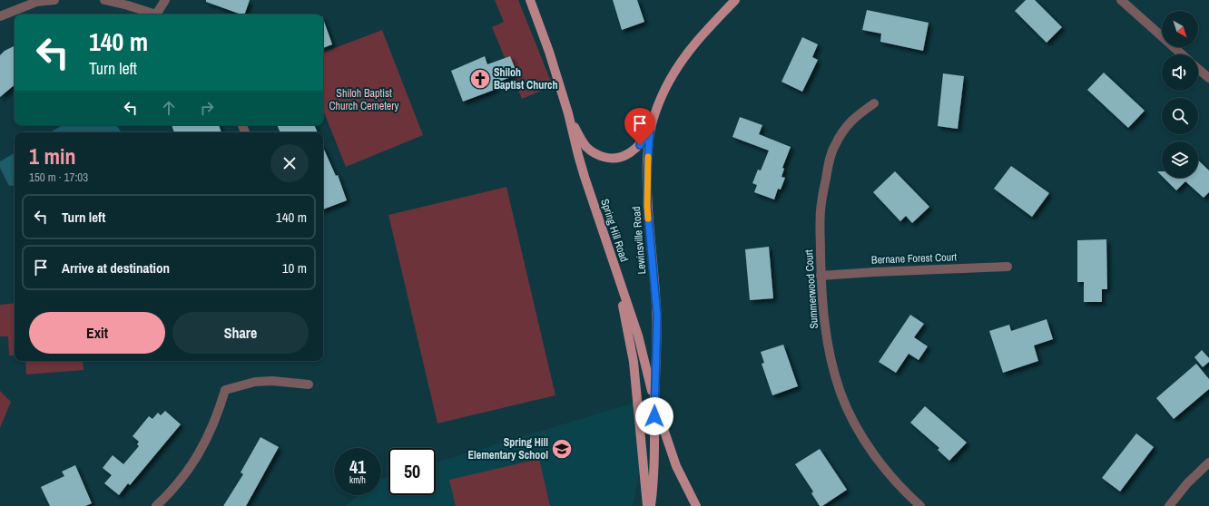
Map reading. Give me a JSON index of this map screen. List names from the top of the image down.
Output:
{
  "streets": {
    "main road": ["Spring Hill Road", "Lewinsville Road"],
    "street": ["Bernane Forest Court", "Summerwood Court"]
  },
  "crossings": [
    ["Spring Hill Road", "Lewinsville Road"],
    ["Bernane Forest Court", "Summerwood Court"]
  ],
  "parks": ["Shiloh Baptist Church Cemetery"],
  "places": {
    "church": ["Shiloh Baptist Church"],
    "school or university": ["Spring Hill Elementary School"]
  },
  "north": "bottom right",
  "page": {
    "turn": ["140 m", "Turn left"],
    "heading": ["1 min", "150 m · 17:03"],
    "list": [
      {
        "name": "Turn left",
        "value": "140 m"
      },
      {
        "name": "Arrive at destination",
        "value": "10 m"
      }
    ],
    "buttons": ["Exit", "Share"],
    "speed": "41 km/h",
    "limit": "50"
  }
}
